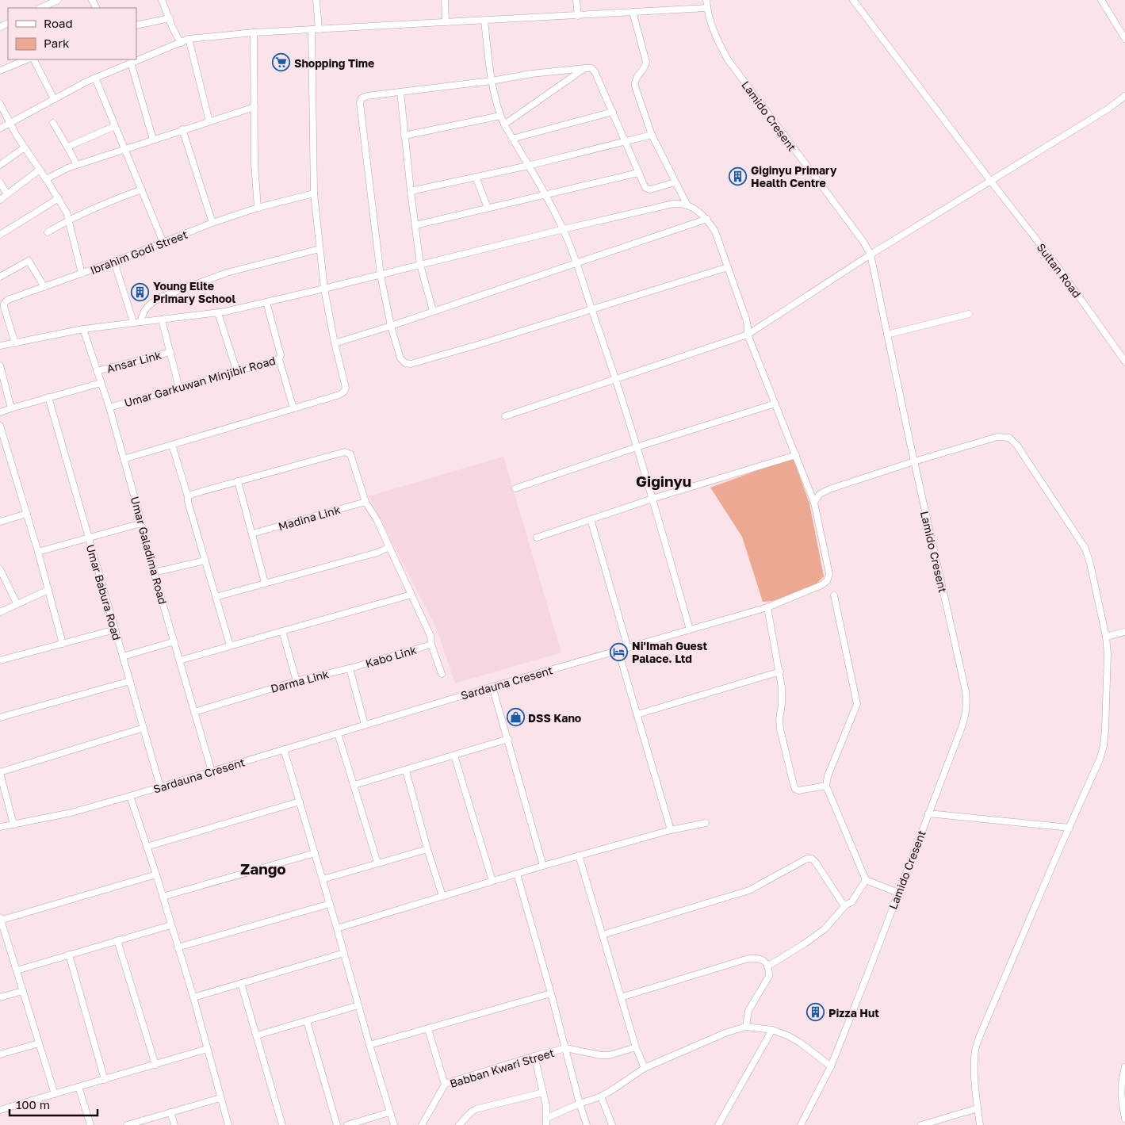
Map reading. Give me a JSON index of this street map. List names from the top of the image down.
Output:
{
  "streets": {
    "street": [
      "Lamido Cresent",
      "Ibrahim Godi Street",
      "Sultan Road",
      "Ansar Link",
      "Umar Garkuwan Minjibir Road",
      "Madina Link",
      "Umar Galadima Road",
      "Umar Babura Road",
      "Kabo Link",
      "Darma Link",
      "Sardauna Cresent",
      "Babban Kwari Street"
    ]
  },
  "crossings": [
    ["Ansar Link", "Umar Galadima Road"],
    ["Umar Garkuwan Minjibir Road", "Umar Galadima Road"],
    ["Umar Galadima Road", "Darma Link"],
    ["Umar Galadima Road", "Sardauna Cresent"],
    ["Umar Babura Road", "Sardauna Cresent"],
    ["Kabo Link", "Darma Link"]
  ],
  "districts": ["Giginyu", "Zango"],
  "places": {
    "supermarket": ["Shopping Time"],
    "building": ["Giginyu Primary Health Centre", "Young Elite Primary School", "Pizza Hut"],
    "hotel": ["Ni'Imah Guest Palace. Ltd"],
    "shop": ["DSS Kano"]
  },
  "legend": ["Road", "Park"],
  "scale_bar": "100 m"
}
